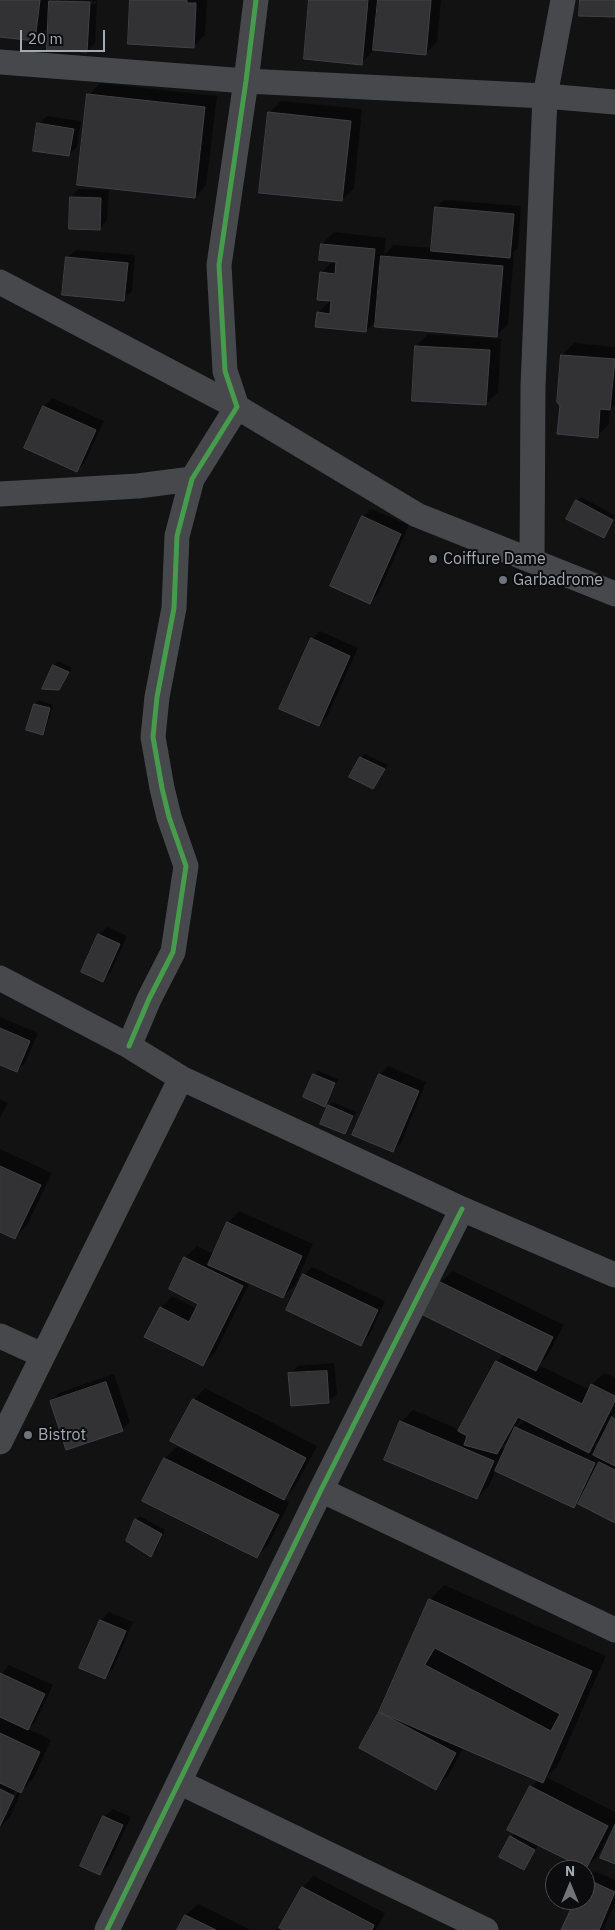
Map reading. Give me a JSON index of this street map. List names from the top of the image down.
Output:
{
  "places": ["Coiffure Dame", "Garbadrome", "Bistrot"],
  "scale_bar": "20 m",
  "north": "top"
}
